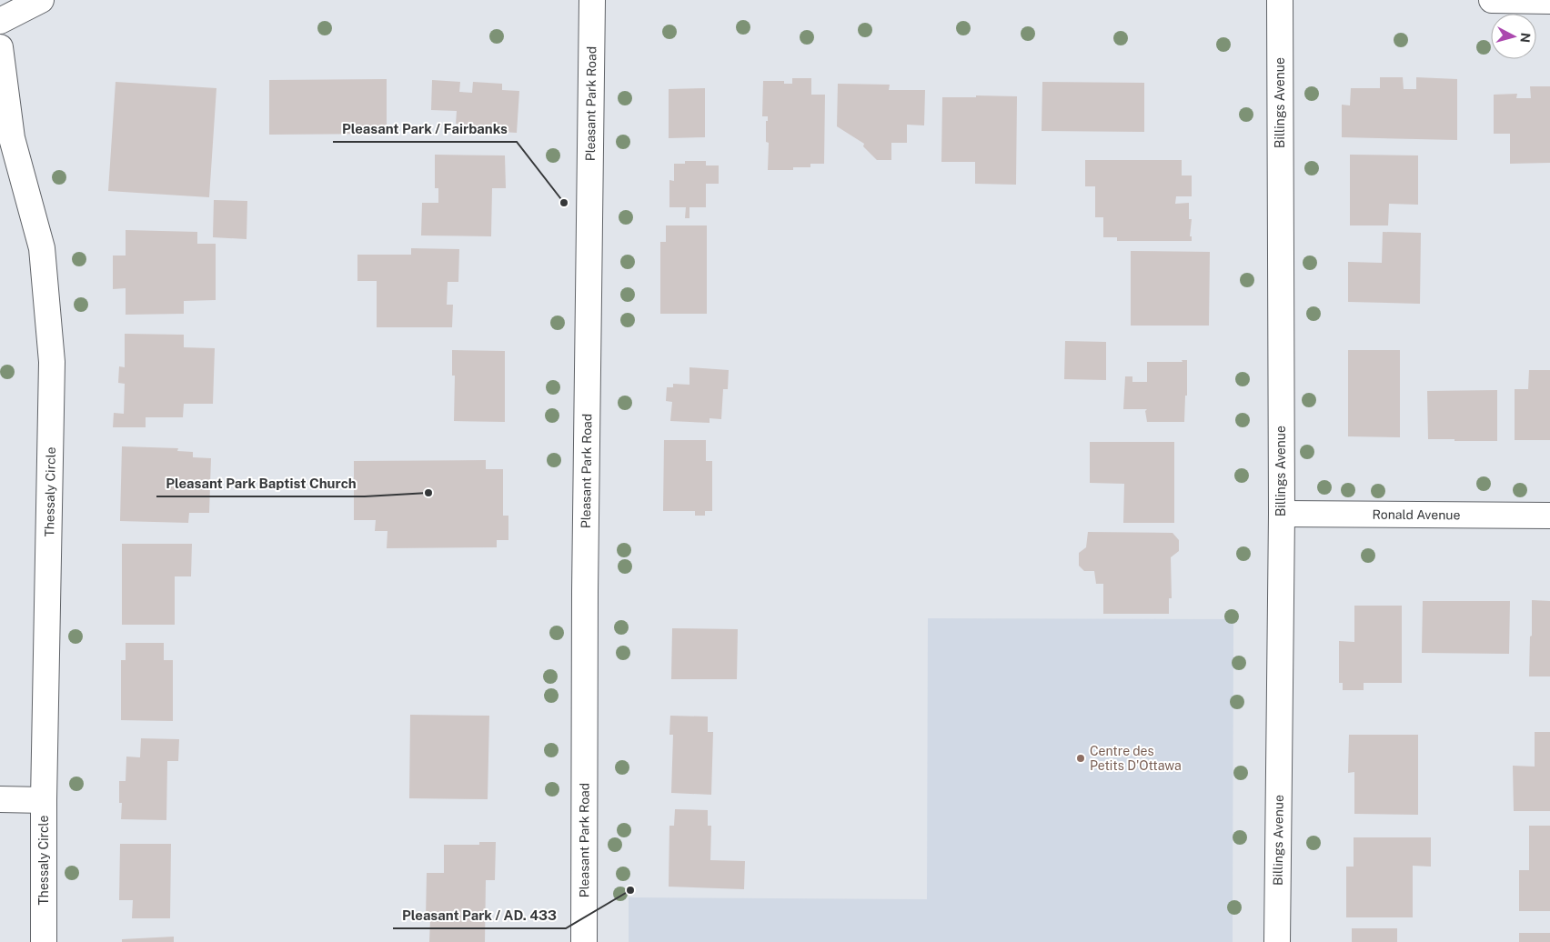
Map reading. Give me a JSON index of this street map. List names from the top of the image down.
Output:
{
  "streets": {
    "street": [
      "Pleasant Park Road",
      "Billings Avenue",
      "Thessaly Circle",
      "Ronald Avenue"
    ]
  },
  "crossings": [
    ["Billings Avenue", "Ronald Avenue"]
  ],
  "places": [
    "Pleasant Park / Fairbanks",
    "Pleasant Park Baptist Church",
    "Centre des Petits D'Ottawa",
    "Pleasant Park / AD. 433"
  ],
  "north": "right"
}
